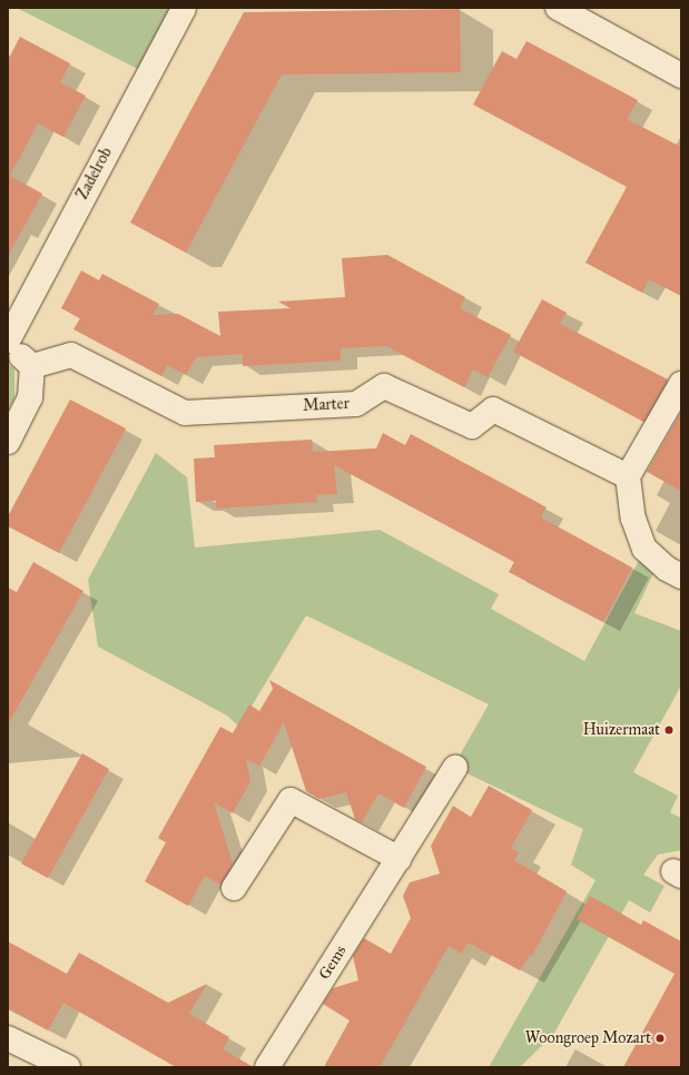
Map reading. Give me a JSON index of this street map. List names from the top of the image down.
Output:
{
  "streets": {
    "street": ["Zadelrob", "Marter", "Gems"]
  },
  "places": ["Huizermaat", "Woongroep Mozart"]
}
